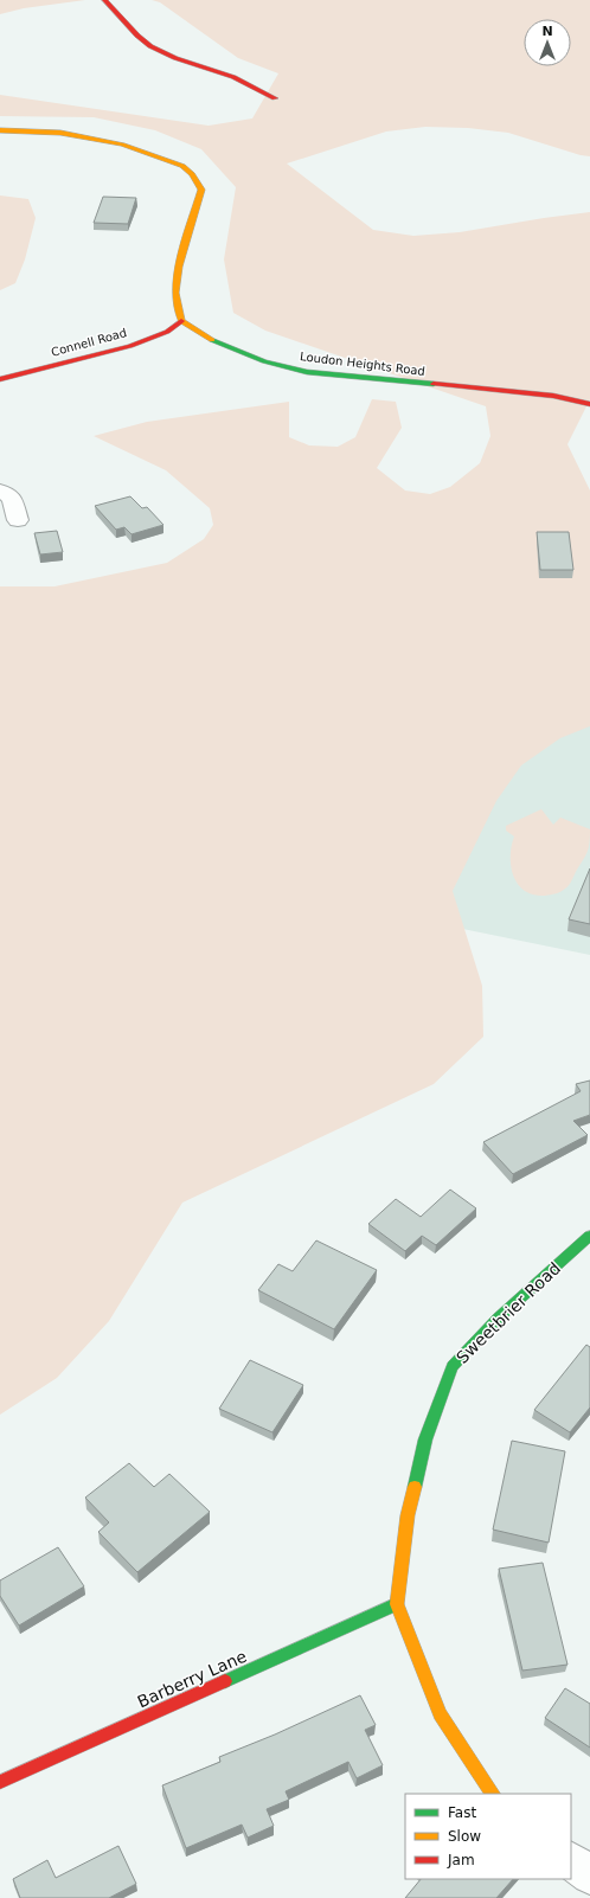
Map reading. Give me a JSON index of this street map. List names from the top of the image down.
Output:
{
  "streets": {
    "street": [
      "Connell Road",
      "Loudon Heights Road",
      "Sweetbrier Road",
      "Barberry Lane"
    ]
  },
  "crossings": [
    ["Connell Road", "Loudon Heights Road"],
    ["Sweetbrier Road", "Barberry Lane"]
  ],
  "legend": ["Fast", "Slow", "Jam"],
  "north": "top"
}
